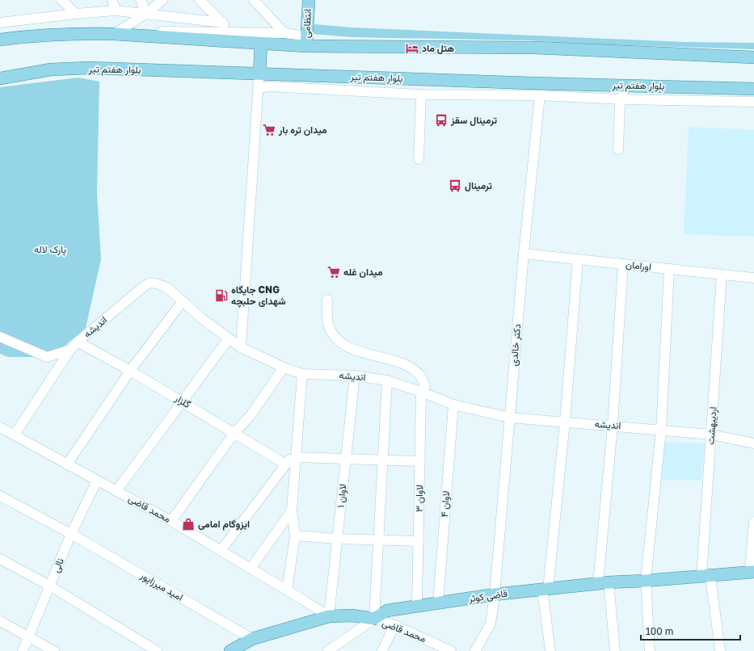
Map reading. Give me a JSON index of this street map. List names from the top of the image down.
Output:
{
  "streets": {
    "main road": ["انتظامی", "بلوار هفتم تیر", "قاضی کوثر"],
    "street": [
      "اورامان",
      "اندیشه",
      "دکتر خالدی",
      "گلزار",
      "اردیبهشت",
      "لاوان ۱",
      "لاوان ۳",
      "لاوان ۴",
      "محمد قاضی",
      "نالی",
      "امید میرزاپور"
    ]
  },
  "crossings": [
    ["اورامان", "دکتر خالدی"],
    ["اورامان", "اردیبهشت"],
    ["اندیشه", "دکتر خالدی"],
    ["اندیشه", "گلزار"],
    ["اندیشه", "اردیبهشت"],
    ["اندیشه", "لاوان ۱"],
    ["اندیشه", "لاوان ۳"],
    ["اندیشه", "لاوان ۴"],
    ["اندیشه", "محمد قاضی"],
    ["دکتر خالدی", "قاضی کوثر"],
    ["اردیبهشت", "قاضی کوثر"],
    ["لاوان ۱", "محمد قاضی"],
    ["لاوان ۳", "قاضی کوثر"],
    ["لاوان ۴", "قاضی کوثر"],
    ["محمد قاضی", "نالی"],
    ["محمد قاضی", "قاضی کوثر"],
    ["نالی", "امید میرزاپور"]
  ],
  "parks": ["پارک لاله"],
  "places": {
    "hotel": ["هتل ماد"],
    "bus stop": ["ترمینال سقز", "ترمینال"],
    "supermarket": ["میدان تره بار", "میدان غله"],
    "fuel station": ["جایگاه CNG شهدای حلبچه"],
    "shop": ["ایزوگام امامی"]
  },
  "scale_bar": "100 m"
}
